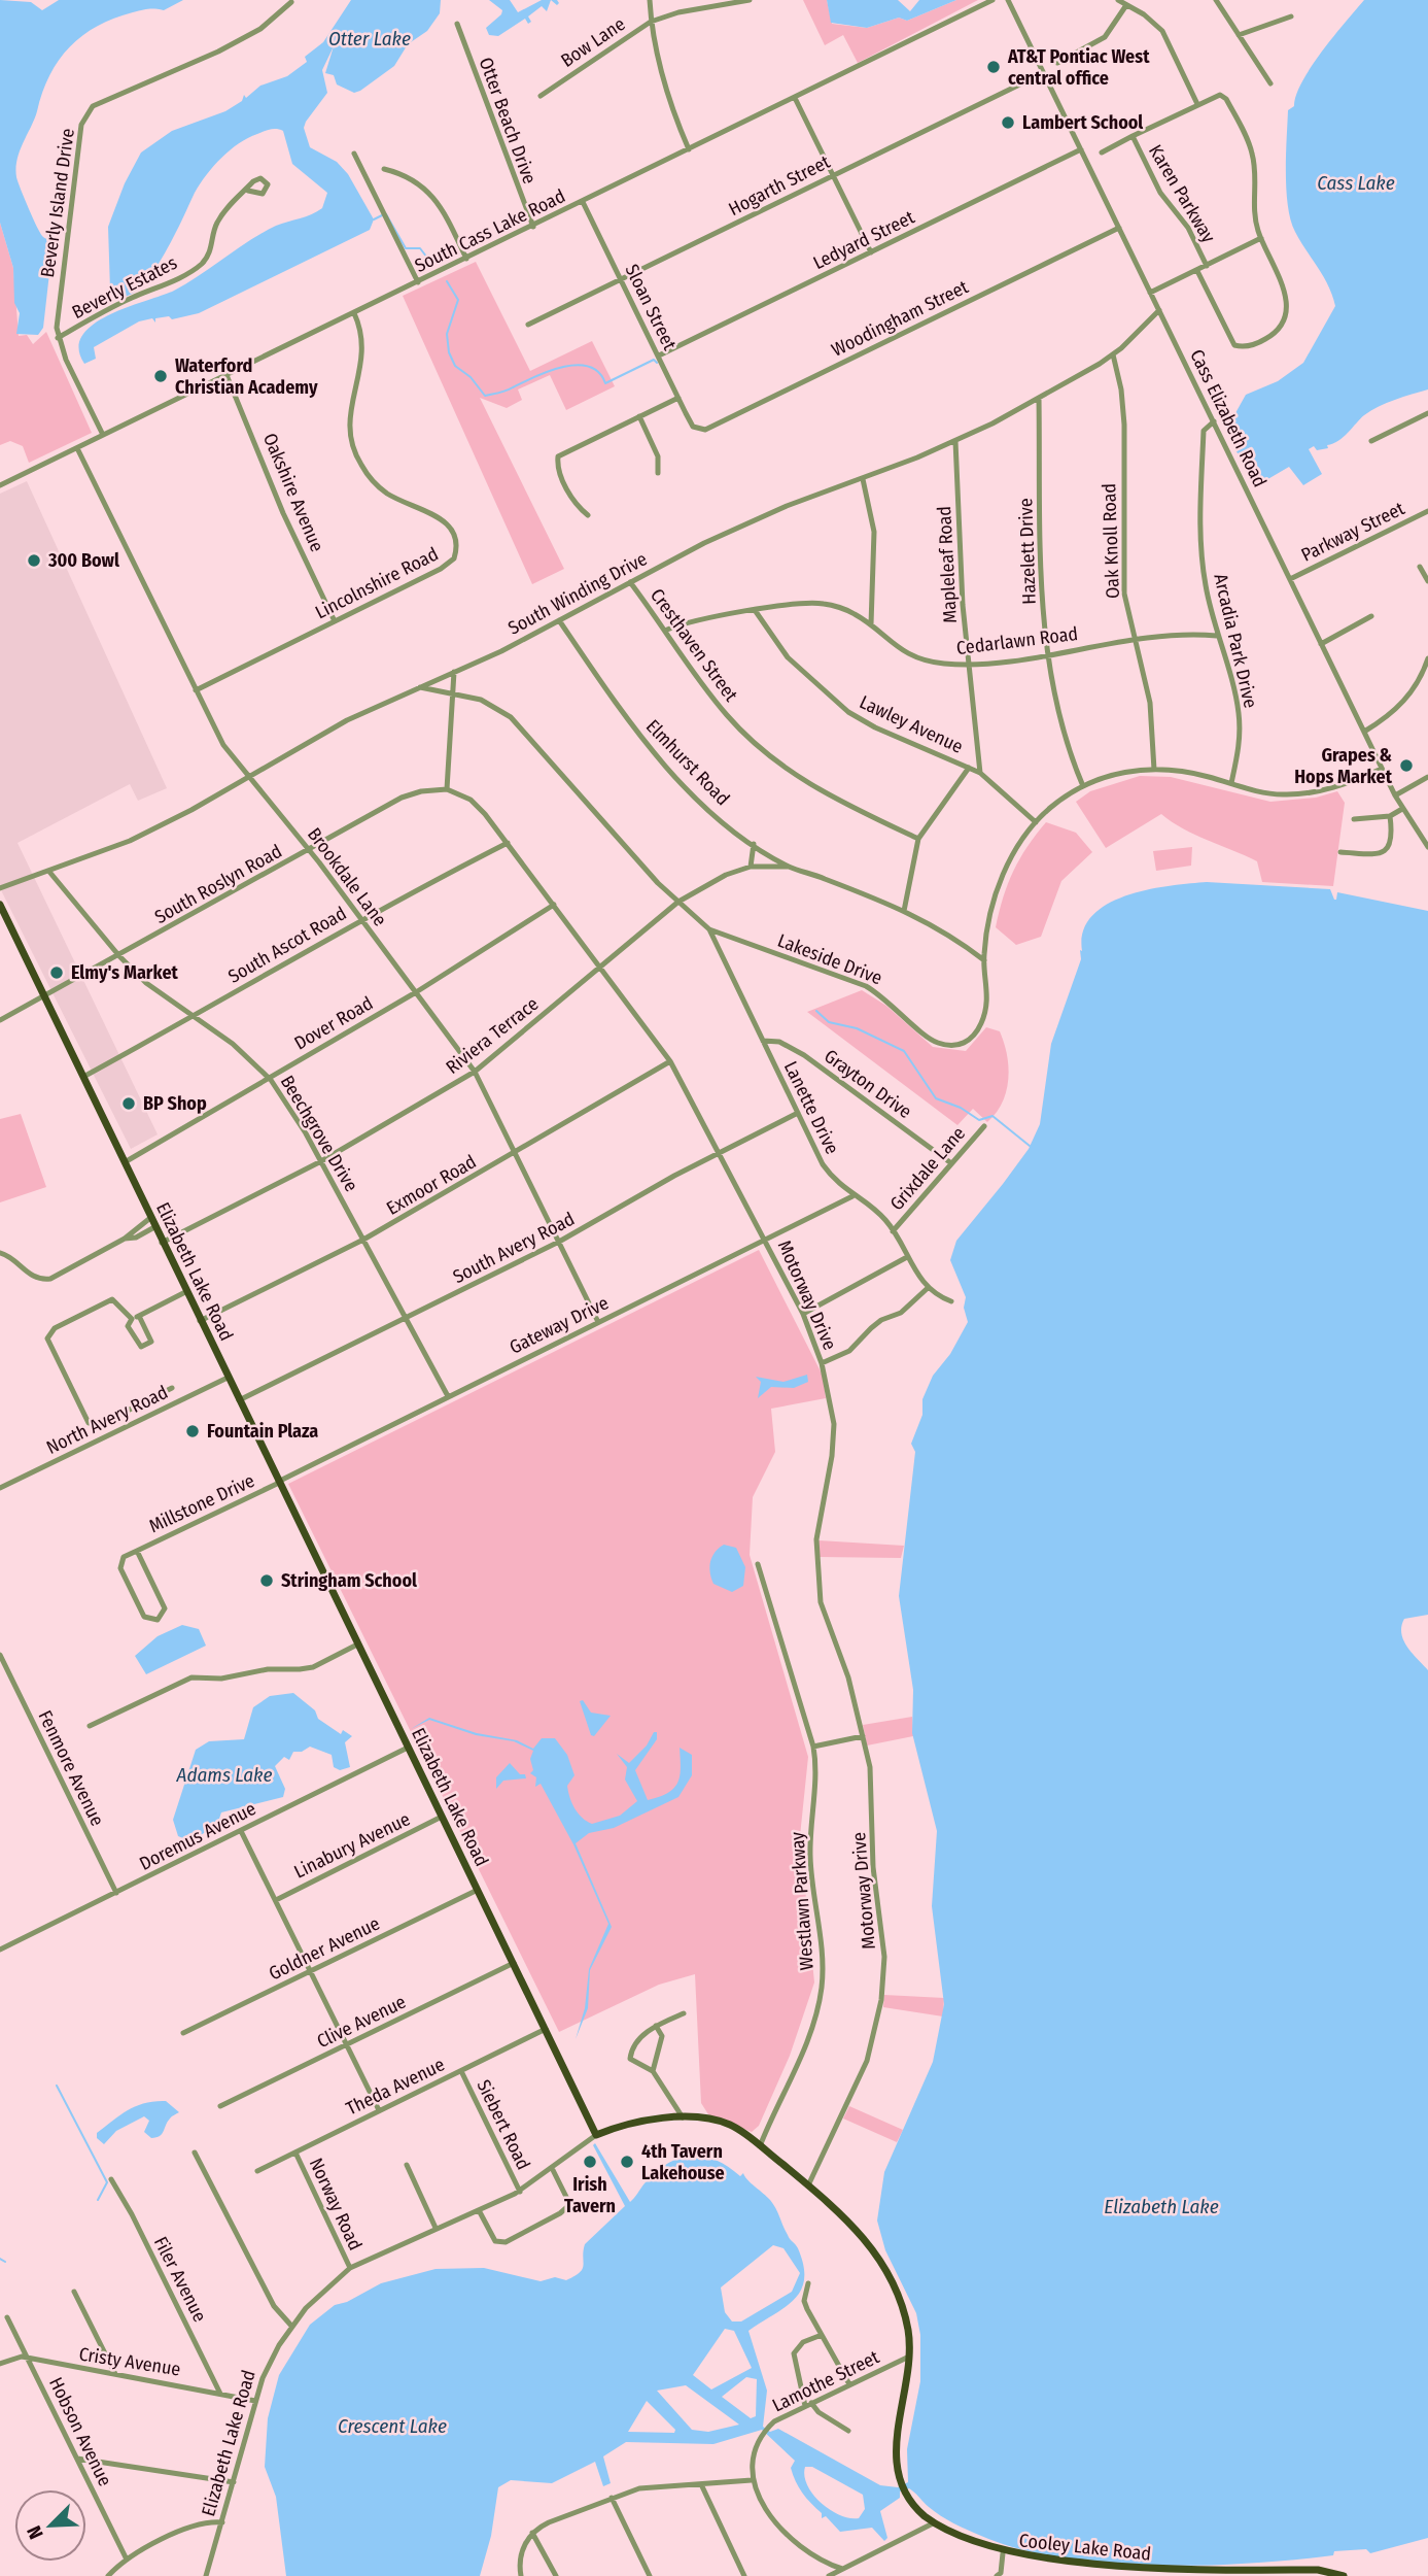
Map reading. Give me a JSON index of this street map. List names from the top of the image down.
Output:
{
  "streets": {
    "main road": ["Elizabeth Lake Road", "Cooley Lake Road"],
    "street": [
      "Bow Lane",
      "Otter Beach Drive",
      "Hogarth Street",
      "Karen Parkway",
      "Beverly Island Drive",
      "South Cass Lake Road",
      "Ledyard Street",
      "Beverly Estates",
      "Sloan Street",
      "Woodingham Street",
      "Cass Elizabeth Road",
      "Oakshire Avenue",
      "Parkway Street",
      "Oak Knoll Road",
      "Hazelett Drive",
      "Mapleleaf Road",
      "Lincolnshire Road",
      "South Winding Drive",
      "Cedarlawn Road",
      "Arcadia Park Drive",
      "Cresthaven Street",
      "Lawley Avenue",
      "Elmhurst Road",
      "Brookdale Lane",
      "South Roslyn Road",
      "South Ascot Road",
      "Lakeside Drive",
      "Dover Road",
      "Riviera Terrace",
      "Grayton Drive",
      "Lanette Drive",
      "Beechgrove Drive",
      "Grixdale Lane",
      "Exmoor Road",
      "South Avery Road",
      "Motorway Drive",
      "Gateway Drive",
      "North Avery Road",
      "Millstone Drive",
      "Fenmore Avenue",
      "Doremus Avenue",
      "Linabury Avenue",
      "Westlawn Parkway",
      "Goldner Avenue",
      "Clive Avenue",
      "Theda Avenue",
      "Siebert Road",
      "Norway Road",
      "Filer Avenue",
      "Cristy Avenue",
      "Lamothe Street",
      "Hobson Avenue"
    ]
  },
  "crossings": [
    ["Otter Beach Drive", "South Cass Lake Road"],
    ["Hogarth Street", "Sloan Street"],
    ["Hogarth Street", "Cass Elizabeth Road"],
    ["Beverly Island Drive", "South Cass Lake Road"],
    ["Beverly Island Drive", "Beverly Estates"],
    ["South Cass Lake Road", "Sloan Street"],
    ["South Cass Lake Road", "Oakshire Avenue"],
    ["South Cass Lake Road", "Lincolnshire Road"],
    ["South Cass Lake Road", "Brookdale Lane"],
    ["Ledyard Street", "Sloan Street"],
    ["Ledyard Street", "Cass Elizabeth Road"],
    ["Sloan Street", "Woodingham Street"],
    ["Woodingham Street", "Cass Elizabeth Road"],
    ["Cass Elizabeth Road", "Parkway Street"],
    ["Cass Elizabeth Road", "South Winding Drive"],
    ["Cass Elizabeth Road", "Arcadia Park Drive"],
    ["Cass Elizabeth Road", "Lakeside Drive"],
    ["Oakshire Avenue", "Lincolnshire Road"],
    ["Oak Knoll Road", "South Winding Drive"],
    ["Oak Knoll Road", "Cedarlawn Road"],
    ["Oak Knoll Road", "Lakeside Drive"],
    ["Hazelett Drive", "South Winding Drive"],
    ["Hazelett Drive", "Cedarlawn Road"],
    ["Hazelett Drive", "Lakeside Drive"],
    ["Mapleleaf Road", "South Winding Drive"],
    ["Mapleleaf Road", "Cedarlawn Road"],
    ["Mapleleaf Road", "Lawley Avenue"],
    ["Lincolnshire Road", "Brookdale Lane"],
    ["South Winding Drive", "Cresthaven Street"],
    ["South Winding Drive", "Elmhurst Road"],
    ["South Winding Drive", "Brookdale Lane"],
    ["South Winding Drive", "Lakeside Drive"],
    ["South Winding Drive", "Beechgrove Drive"],
    ["Cedarlawn Road", "Arcadia Park Drive"],
    ["Cedarlawn Road", "Cresthaven Street"],
    ["Cedarlawn Road", "Lawley Avenue"],
    ["Arcadia Park Drive", "Lakeside Drive"],
    ["Lawley Avenue", "Lakeside Drive"],
    ["Elmhurst Road", "Lakeside Drive"],
    ["Elmhurst Road", "Riviera Terrace"],
    ["Brookdale Lane", "South Roslyn Road"],
    ["Brookdale Lane", "South Ascot Road"],
    ["Brookdale Lane", "Dover Road"],
    ["Brookdale Lane", "Riviera Terrace"],
    ["Brookdale Lane", "Exmoor Road"],
    ["Brookdale Lane", "South Avery Road"],
    ["Brookdale Lane", "Gateway Drive"],
    ["South Roslyn Road", "Beechgrove Drive"],
    ["South Roslyn Road", "Elizabeth Lake Road"],
    ["South Roslyn Road", "Motorway Drive"],
    ["South Ascot Road", "Beechgrove Drive"],
    ["South Ascot Road", "Elizabeth Lake Road"],
    ["South Ascot Road", "Motorway Drive"],
    ["Lakeside Drive", "Riviera Terrace"],
    ["Lakeside Drive", "Lanette Drive"],
    ["Dover Road", "Beechgrove Drive"],
    ["Dover Road", "Elizabeth Lake Road"],
    ["Dover Road", "Motorway Drive"],
    ["Riviera Terrace", "Beechgrove Drive"],
    ["Riviera Terrace", "Elizabeth Lake Road"],
    ["Riviera Terrace", "Motorway Drive"],
    ["Grayton Drive", "Lanette Drive"],
    ["Grayton Drive", "Grixdale Lane"],
    ["Lanette Drive", "Grixdale Lane"],
    ["Lanette Drive", "South Avery Road"],
    ["Lanette Drive", "Gateway Drive"],
    ["Beechgrove Drive", "Exmoor Road"],
    ["Beechgrove Drive", "South Avery Road"],
    ["Beechgrove Drive", "Gateway Drive"],
    ["Exmoor Road", "Elizabeth Lake Road"],
    ["Exmoor Road", "Motorway Drive"],
    ["South Avery Road", "Elizabeth Lake Road"],
    ["South Avery Road", "Motorway Drive"],
    ["Elizabeth Lake Road", "Gateway Drive"],
    ["Elizabeth Lake Road", "North Avery Road"],
    ["Elizabeth Lake Road", "Millstone Drive"],
    ["Elizabeth Lake Road", "Doremus Avenue"],
    ["Elizabeth Lake Road", "Linabury Avenue"],
    ["Elizabeth Lake Road", "Goldner Avenue"],
    ["Elizabeth Lake Road", "Clive Avenue"],
    ["Elizabeth Lake Road", "Theda Avenue"],
    ["Elizabeth Lake Road", "Siebert Road"],
    ["Elizabeth Lake Road", "Norway Road"],
    ["Elizabeth Lake Road", "Cristy Avenue"],
    ["Elizabeth Lake Road", "Cooley Lake Road"],
    ["Motorway Drive", "Gateway Drive"],
    ["Motorway Drive", "Cooley Lake Road"],
    ["Gateway Drive", "Millstone Drive"],
    ["Fenmore Avenue", "Doremus Avenue"],
    ["Westlawn Parkway", "Cooley Lake Road"],
    ["Theda Avenue", "Siebert Road"],
    ["Theda Avenue", "Norway Road"],
    ["Filer Avenue", "Cristy Avenue"],
    ["Cristy Avenue", "Hobson Avenue"],
    ["Lamothe Street", "Cooley Lake Road"]
  ],
  "water": [
    "Otter Lake",
    "Cass Lake",
    "Adams Lake",
    "Elizabeth Lake",
    "Crescent Lake"
  ],
  "places": [
    "AT&T Pontiac West central office",
    "Lambert School",
    "Waterford Christian Academy",
    "300 Bowl",
    "Grapes & Hops Market",
    "Elmy's Market",
    "BP Shop",
    "Fountain Plaza",
    "Stringham School",
    "Irish Tavern",
    "4th Tavern Lakehouse"
  ],
  "north": "bottom left"
}
